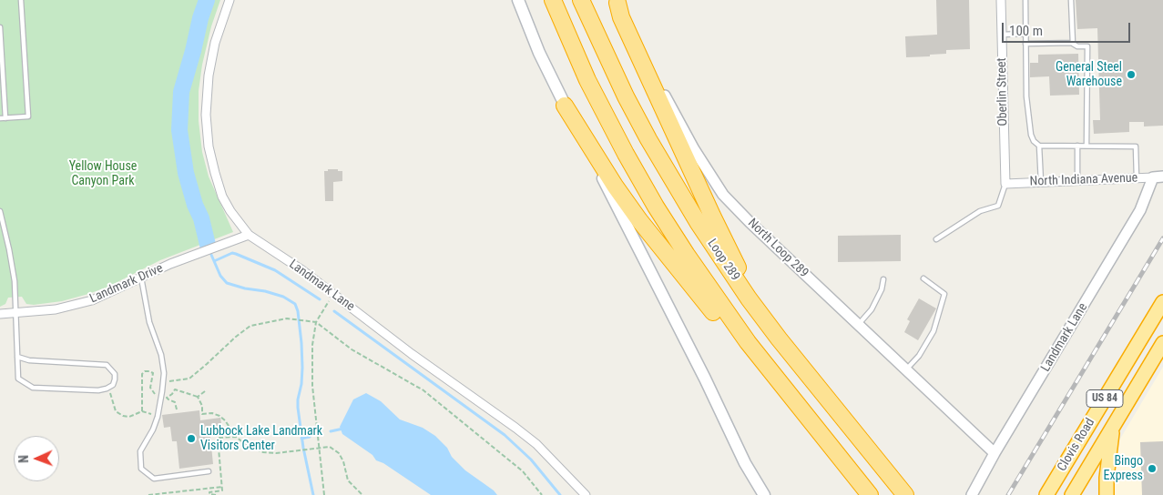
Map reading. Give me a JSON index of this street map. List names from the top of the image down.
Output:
{
  "streets": {
    "highway": ["Loop 289", "US 84", "Clovis Road"],
    "street": [
      "Oberlin Street",
      "North Indiana Avenue",
      "North Loop 289",
      "Landmark Drive",
      "Landmark Lane"
    ]
  },
  "crossings": [
    ["Oberlin Street", "North Indiana Avenue"],
    ["North Indiana Avenue", "Landmark Lane"],
    ["North Loop 289", "Landmark Lane"],
    ["Landmark Drive", "Landmark Lane"]
  ],
  "parks": ["Yellow House Canyon Park"],
  "places": ["General Steel Warehouse", "Lubbock Lake Landmark Visitors Center", "Bingo Express"],
  "scale_bar": "100 m",
  "north": "left"
}
